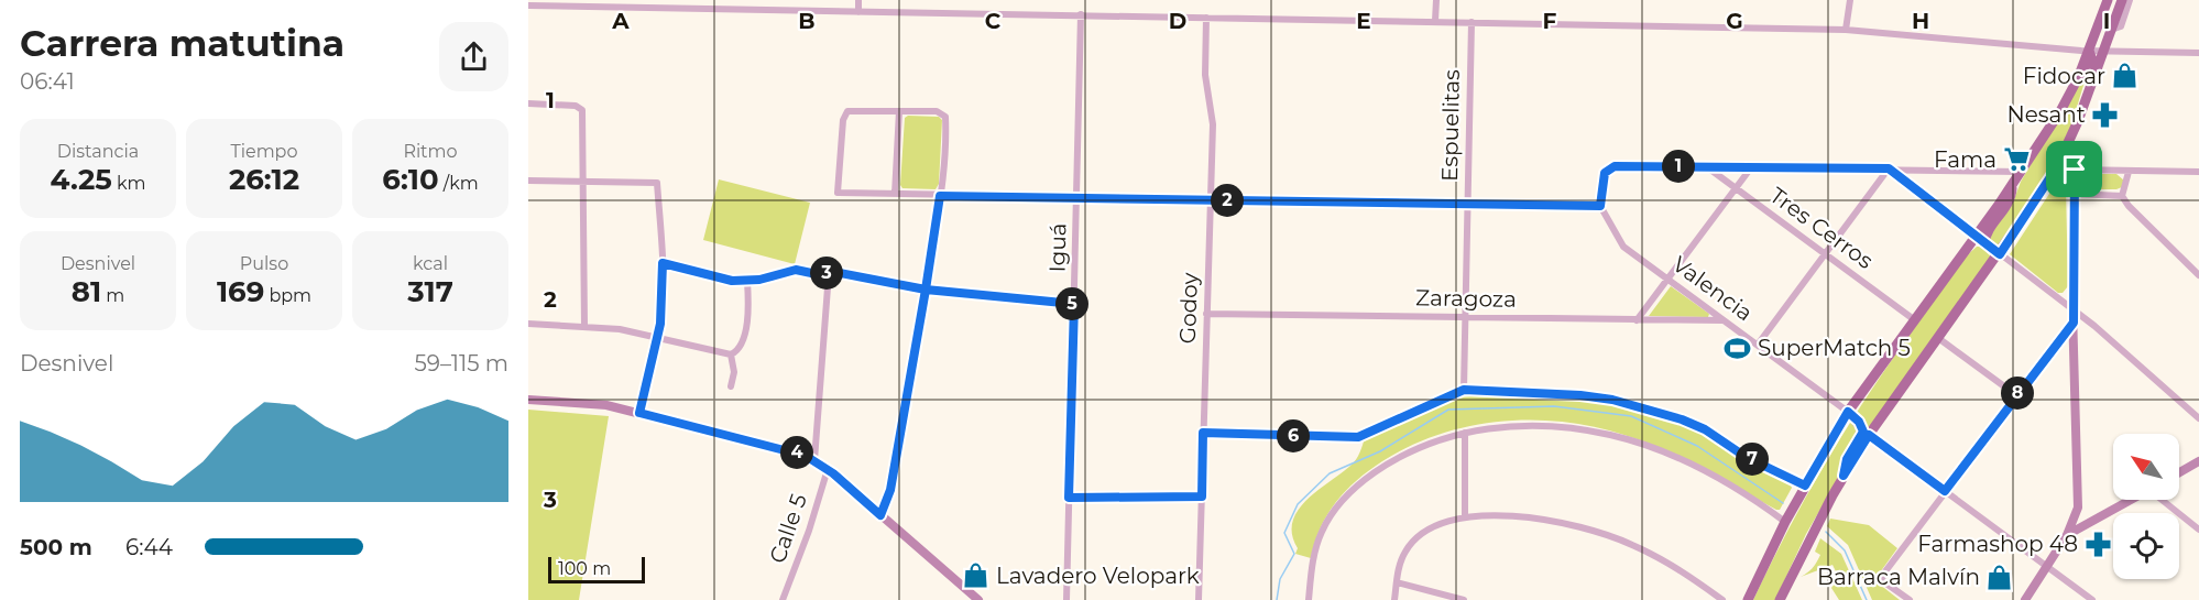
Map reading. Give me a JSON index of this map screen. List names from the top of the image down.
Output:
{
  "streets": {
    "street": [
      "Espuelitas",
      "Tres Cerros",
      "Iguá",
      "Valencia",
      "Zaragoza",
      "Godoy",
      "Calle 5"
    ]
  },
  "crossings": [
    ["Espuelitas", "Zaragoza"],
    ["Valencia", "Zaragoza"],
    ["Zaragoza", "Godoy"]
  ],
  "places": {
    "shop": ["Fidocar", "Lavadero Velopark", "Barraca Malvín"],
    "pharmacy": ["Nesant", "Farmashop 48"],
    "supermarket": ["Fama"],
    "sports": ["SuperMatch 5"]
  },
  "scale_bar": "100 m",
  "north": "top left",
  "page": {
    "heading": ["Carrera matutina", "06:41"],
    "stats": [
      ["Distancia", "4.25 km"],
      ["Tiempo", "26:12"],
      ["Ritmo", "6:10 /km"],
      ["Desnivel", "81 m"],
      ["Pulso", "169 bpm"],
      ["kcal", "317"]
    ],
    "pins": [
      "1",
      "2",
      "3",
      "5",
      "8",
      "6",
      "4",
      "7"
    ],
    "chart": ["Desnivel", "59–115 m"],
    "list": [
      {
        "name": "500 m",
        "note": "6:44"
      }
    ],
    "scale": "100 m"
  },
  "grid": {
    "columns": [
      "A",
      "B",
      "C",
      "D",
      "E",
      "F",
      "G",
      "H",
      "I"
    ],
    "rows": ["1", "2", "3"]
  }
}
